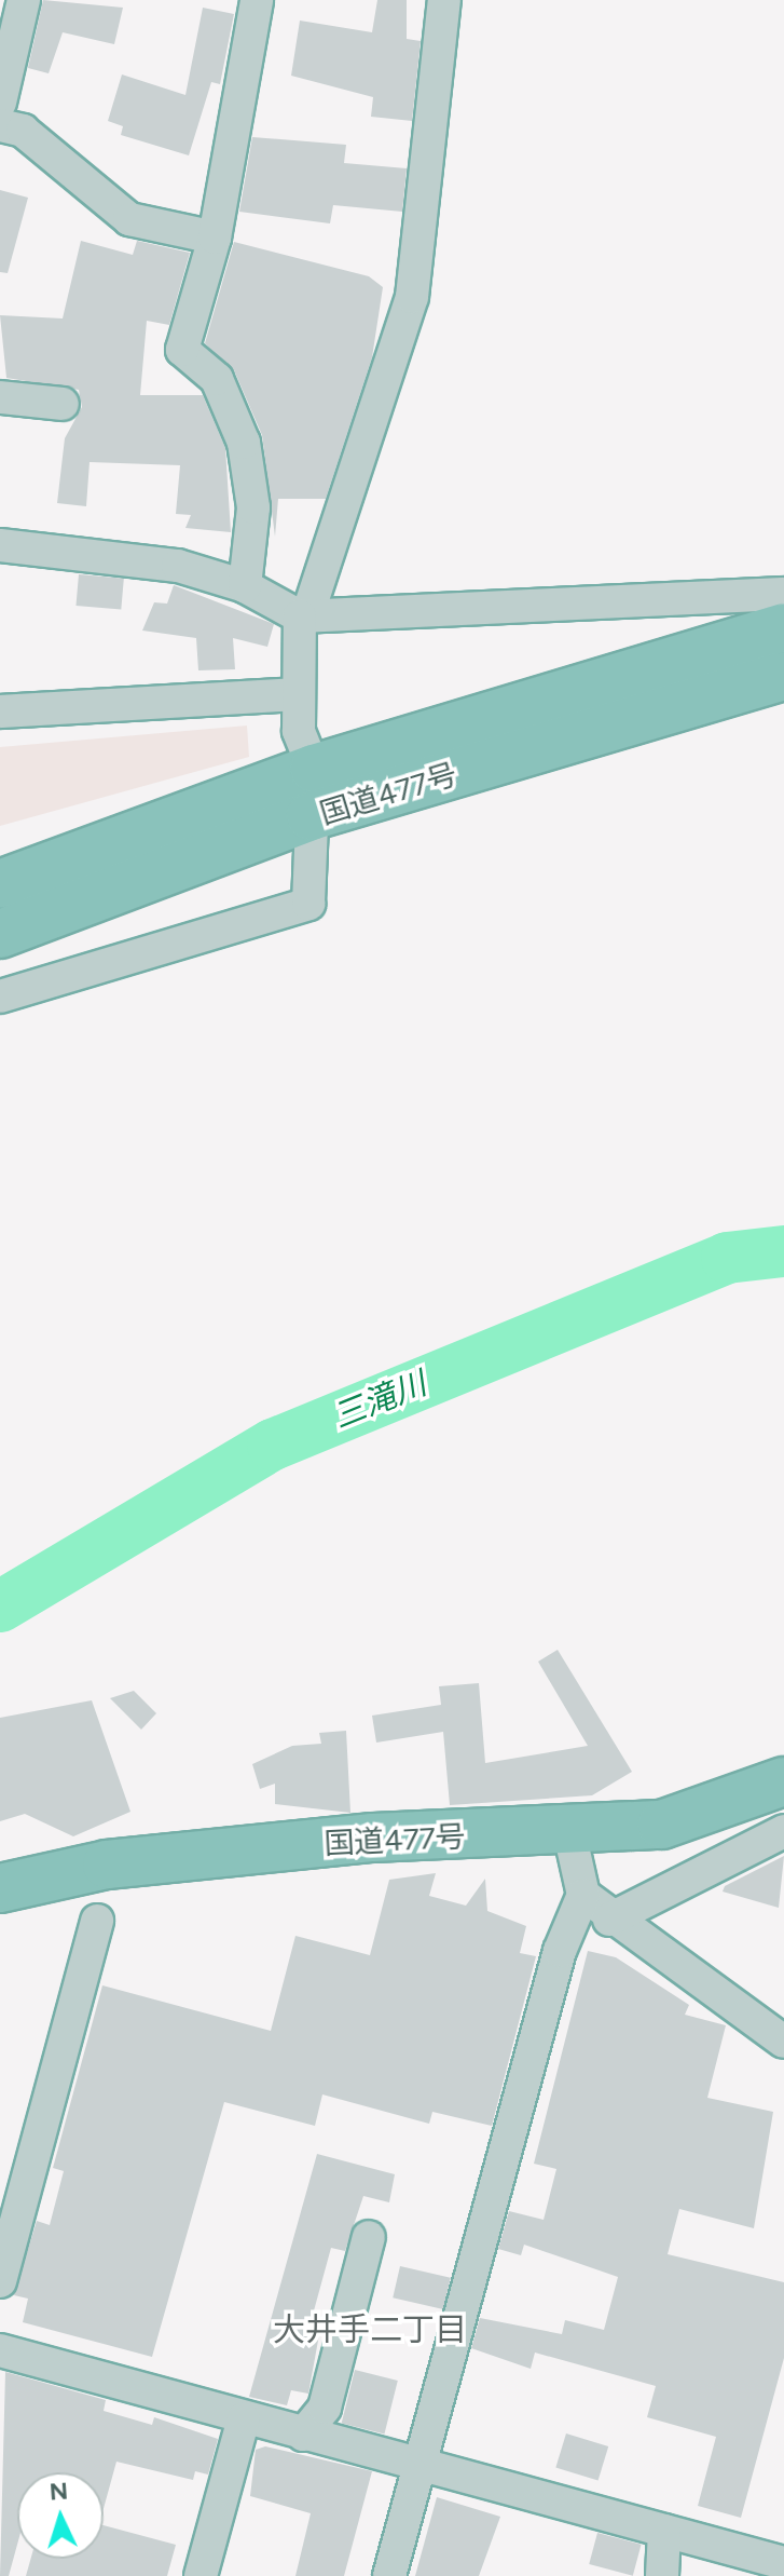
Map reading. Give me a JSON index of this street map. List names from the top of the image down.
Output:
{
  "streets": {
    "highway": ["国道477号"]
  },
  "districts": ["大井手二丁目"],
  "water": ["三滝川"],
  "north": "top"
}
